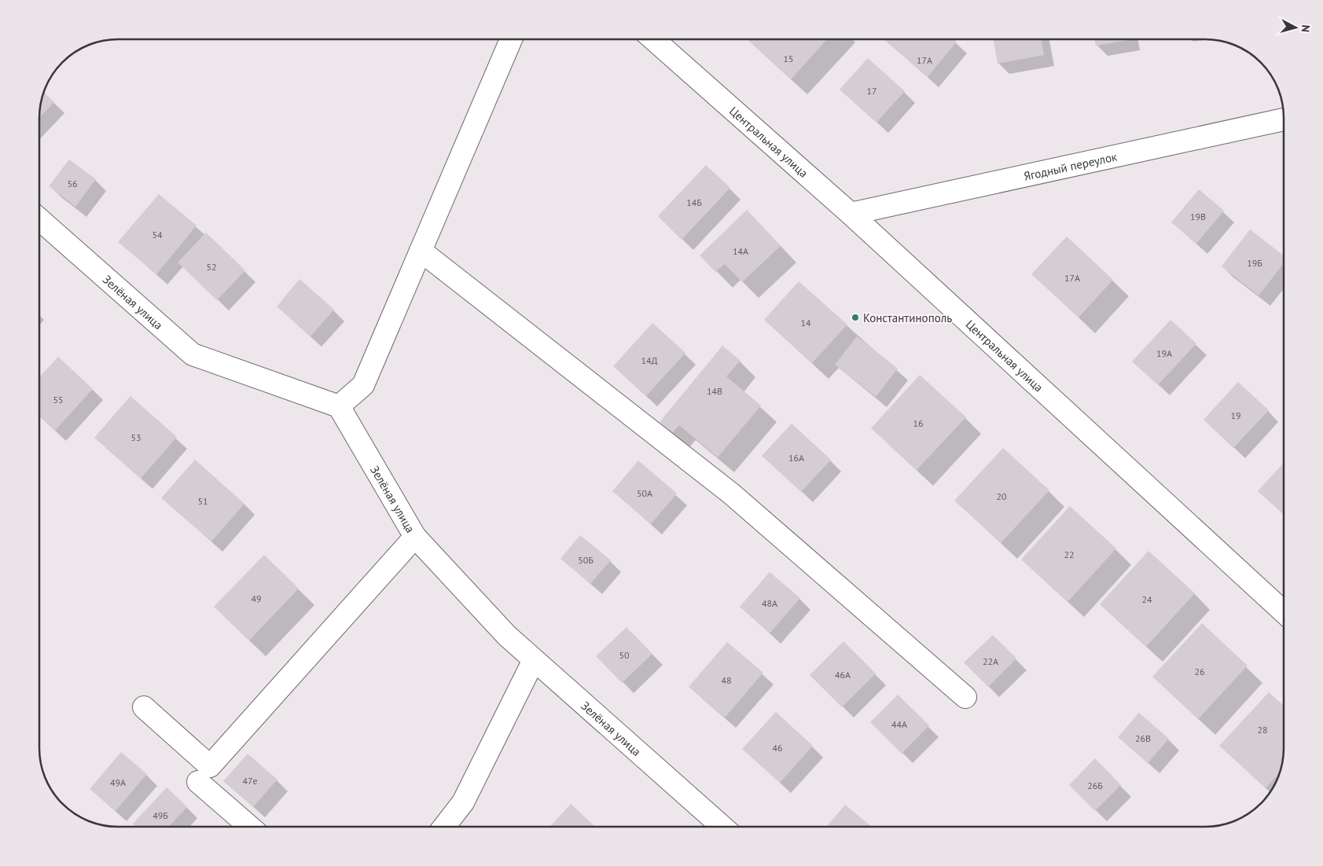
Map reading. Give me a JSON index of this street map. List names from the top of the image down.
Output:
{
  "streets": {
    "street": ["Центральная улица", "Ягодный переулок", "Зелёная улица"]
  },
  "crossings": [
    ["Центральная улица", "Ягодный переулок"]
  ],
  "places": ["Константинополь"],
  "house_numbers": [
    "15",
    "17А",
    "17",
    "56",
    "14Б",
    "19В",
    "54",
    "14А",
    "19Б",
    "52",
    "17А",
    "14",
    "19А",
    "14Д",
    "14В",
    "55",
    "19",
    "16",
    "53",
    "16А",
    "50А",
    "20",
    "51",
    "22",
    "50Б",
    "49",
    "24",
    "48А",
    "50",
    "22А",
    "26",
    "46А",
    "48",
    "44А",
    "28",
    "26В",
    "46",
    "47е",
    "49А",
    "26Б",
    "49Б"
  ],
  "north": "right"
}
